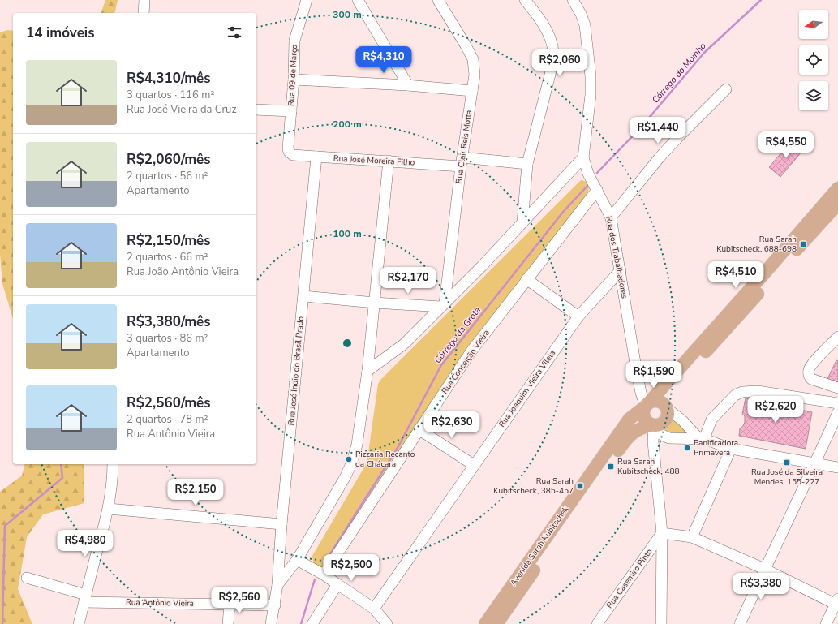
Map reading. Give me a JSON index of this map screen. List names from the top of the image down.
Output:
{
  "streets": {
    "main road": ["Avenida Sarah Kubitschek"],
    "street": [
      "Rua 09 de Março",
      "Rua Clair Reis Motta",
      "Rua José Moreira Filho",
      "Rua dos Trabalhadores",
      "Rua Conceição Vieira",
      "Rua José Índio do Brasil Prado",
      "Rua Joaquim Vieira Vilela",
      "Rua Casemiro Pinto",
      "Rua Antônio Vieira"
    ]
  },
  "crossings": [
    ["Rua 09 de Março", "Rua José Moreira Filho"],
    ["Rua Clair Reis Motta", "Rua José Moreira Filho"],
    ["Rua José Moreira Filho", "Rua José Índio do Brasil Prado"],
    ["Rua dos Trabalhadores", "Rua Conceição Vieira"],
    ["Rua dos Trabalhadores", "Rua Joaquim Vieira Vilela"],
    ["Rua dos Trabalhadores", "Avenida Sarah Kubitschek"],
    ["Rua José Índio do Brasil Prado", "Rua Antônio Vieira"]
  ],
  "water": ["Córrego do Moinho", "Córrego da Grota"],
  "places": {
    "transit": [
      "Rua Sarah Kubitscheck, 688-698",
      "Rua José da Silveira Mendes, 155-227",
      "Rua Sarah Kubitscheck, 488",
      "Rua Sarah Kubitscheck, 385-457"
    ],
    "other": ["Panificadora Primavera", "Pizzaria Recanto da Chácara"]
  },
  "north": "left",
  "page": {
    "heading": "14 imóveis",
    "price": [
      "R$4,310",
      "R$2,060",
      "R$1,440",
      "R$4,550",
      "R$4,510",
      "R$2,170",
      "R$1,590",
      "R$2,620",
      "R$2,630",
      "R$2,150",
      "R$4,980",
      "R$2,500",
      "R$3,380",
      "R$2,560"
    ],
    "list": [
      {
        "name": "R$4,310/mês",
        "note": "3 quartos · 116 m² · Rua José Vieira da Cruz"
      },
      {
        "name": "R$2,060/mês",
        "note": "2 quartos · 56 m² · Apartamento"
      },
      {
        "name": "R$2,150/mês",
        "note": "2 quartos · 66 m² · Rua João Antônio Vieira"
      },
      {
        "name": "R$3,380/mês",
        "note": "3 quartos · 86 m² · Apartamento"
      },
      {
        "name": "R$2,560/mês",
        "note": "2 quartos · 78 m² · Rua Antônio Vieira"
      }
    ]
  },
  "rings": ["300 m", "200 m", "100 m"]
}
